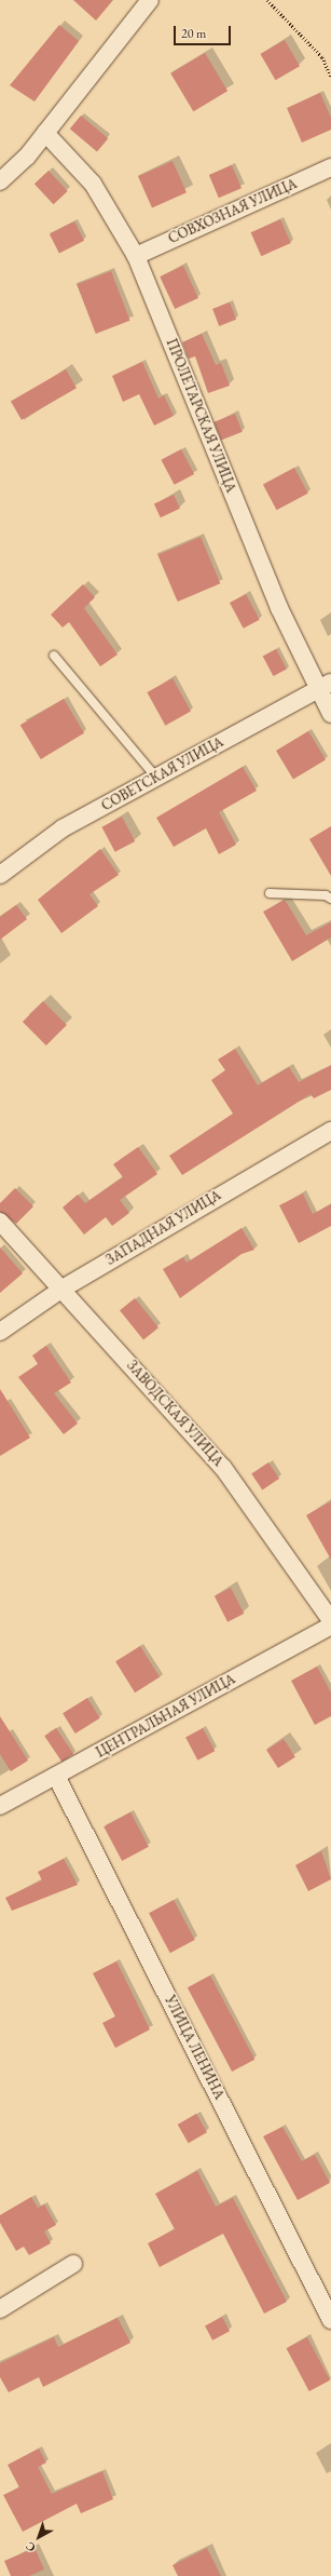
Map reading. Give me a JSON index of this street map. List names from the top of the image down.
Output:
{
  "streets": {
    "street": [
      "СОВХОЗНАЯ УЛИЦА",
      "ПРОЛЕТАРСКАЯ УЛИЦА",
      "СОВЕТСКАЯ УЛИЦА",
      "ЗАПАДНАЯ УЛИЦА",
      "ЗАВОДСКАЯ УЛИЦА",
      "ЦЕНТРАЛЬНАЯ УЛИЦА",
      "УЛИЦА ЛЕНИНА"
    ]
  },
  "crossings": [
    ["СОВХОЗНАЯ УЛИЦА", "ПРОЛЕТАРСКАЯ УЛИЦА"],
    ["ПРОЛЕТАРСКАЯ УЛИЦА", "СОВЕТСКАЯ УЛИЦА"],
    ["ЗАПАДНАЯ УЛИЦА", "ЗАВОДСКАЯ УЛИЦА"],
    ["ЦЕНТРАЛЬНАЯ УЛИЦА", "УЛИЦА ЛЕНИНА"]
  ],
  "scale_bar": "20 m",
  "north": "bottom left"
}
